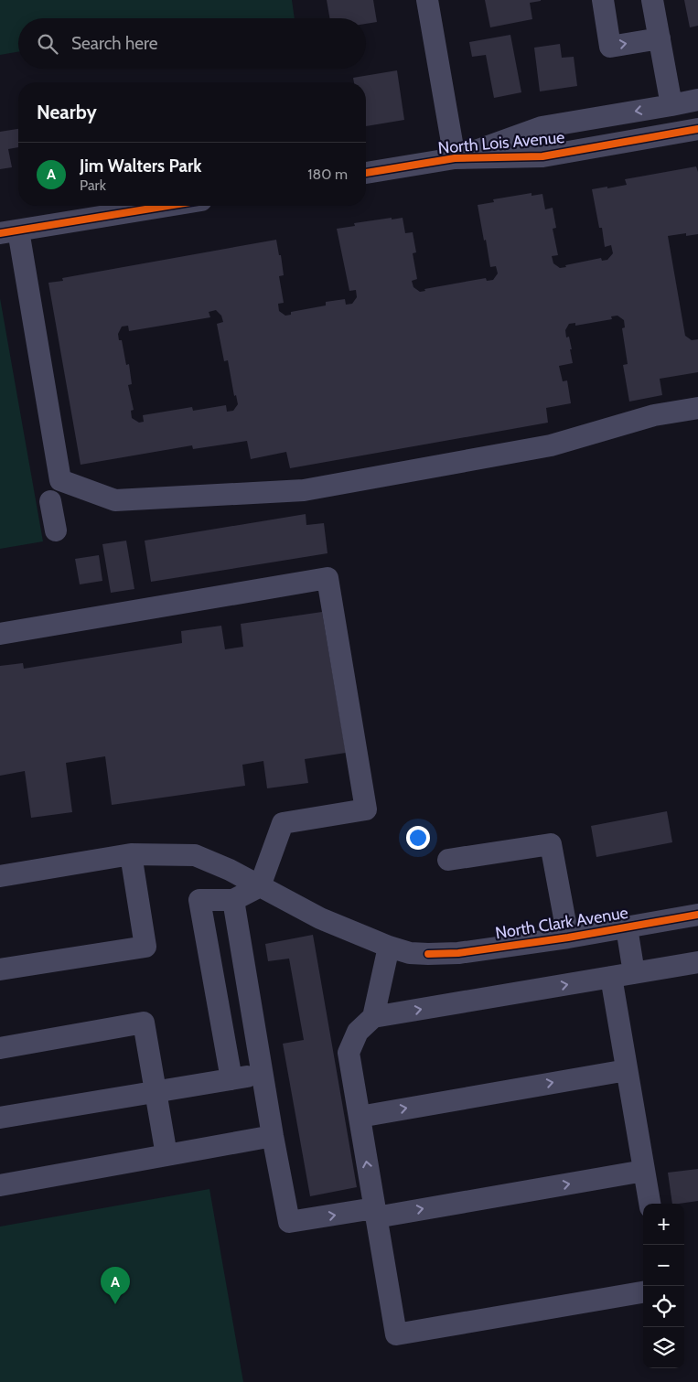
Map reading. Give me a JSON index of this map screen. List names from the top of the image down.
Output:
{
  "streets": {
    "street": ["North Lois Avenue", "North Clark Avenue"]
  },
  "page": {
    "search": "Search here",
    "heading": "Nearby",
    "list": [
      {
        "mark": "A",
        "name": "Jim Walters Park",
        "note": "Park",
        "value": "180 m"
      }
    ],
    "map_buttons": ["+", "−"],
    "pins": "A"
  }
}
